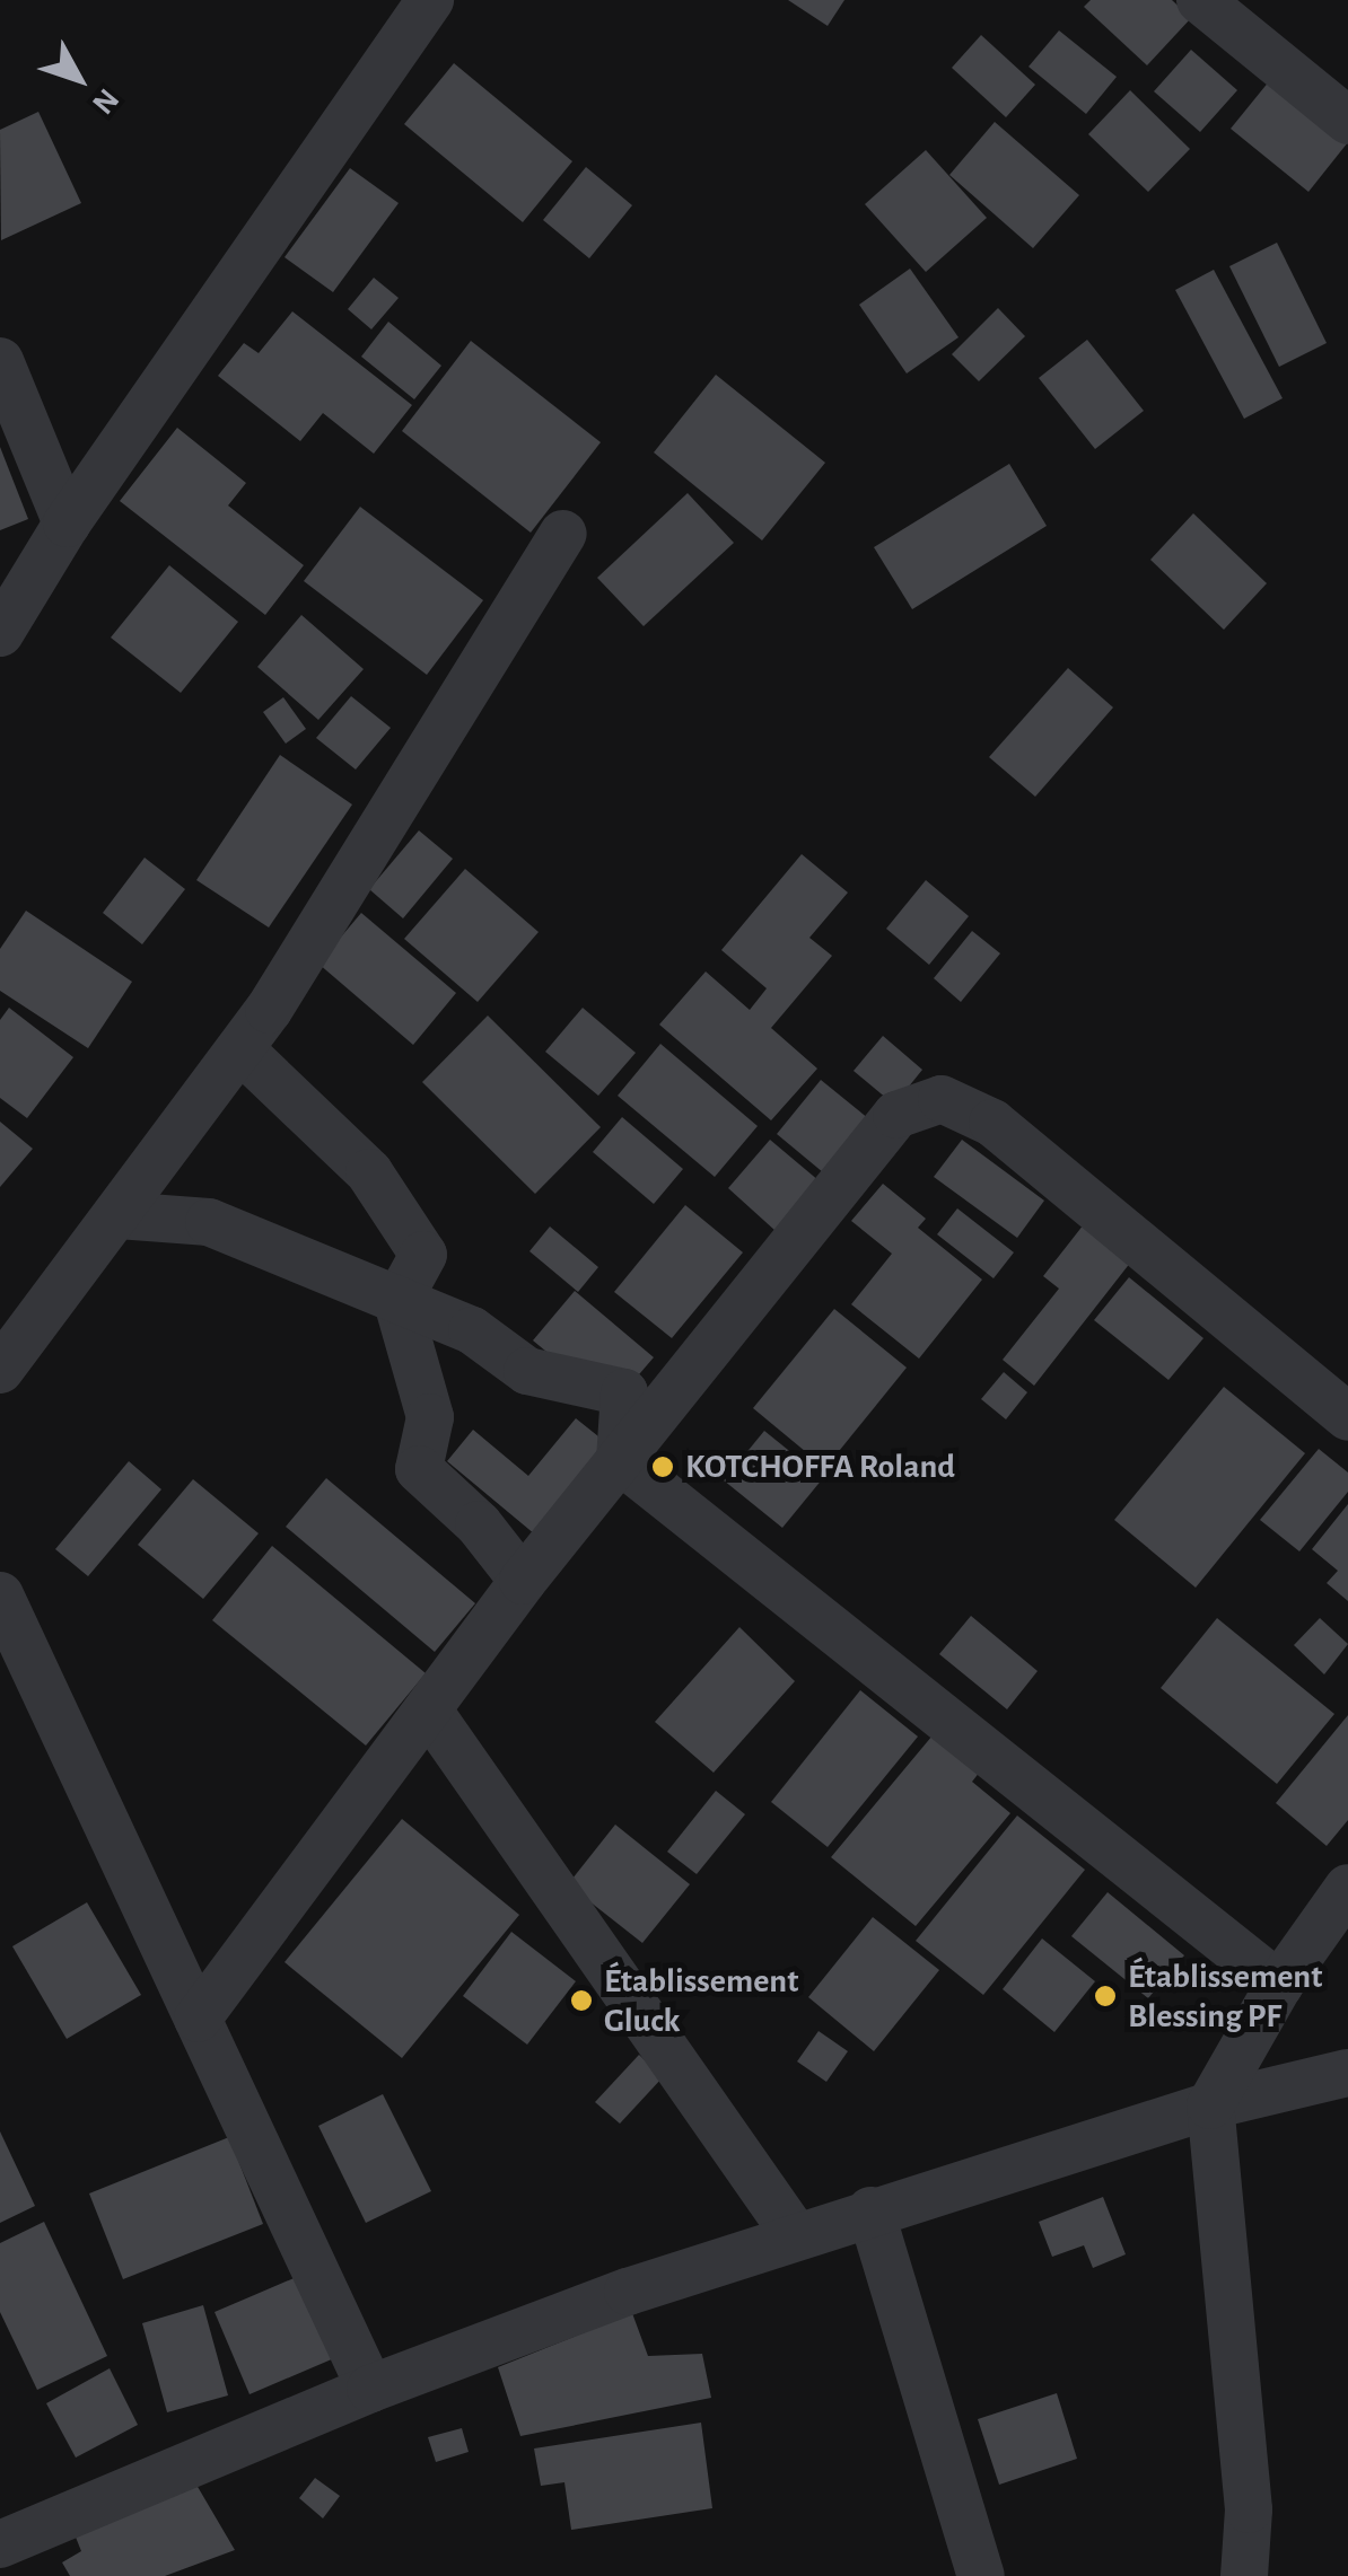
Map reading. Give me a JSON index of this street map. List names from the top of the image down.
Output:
{
  "places": ["KOTCHOFFA Roland", "Établissement Blessing PF", "Établissement Gluck"],
  "north": "bottom right"
}
